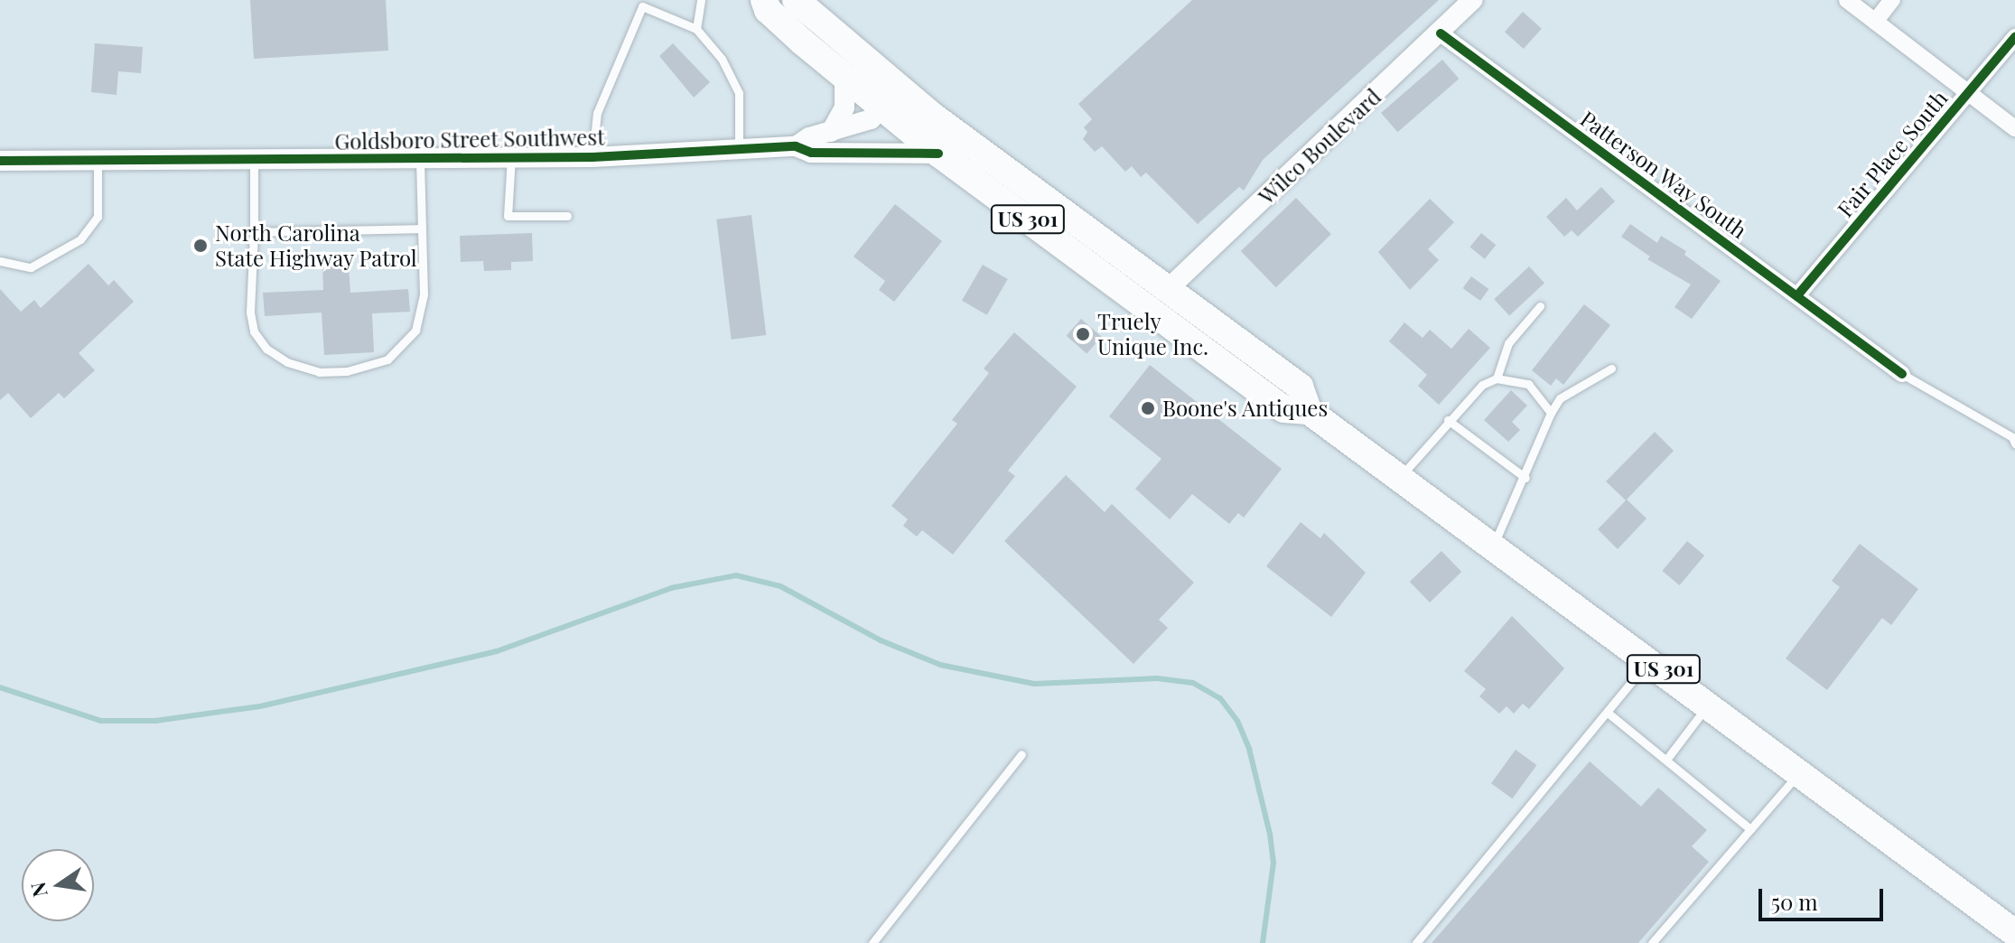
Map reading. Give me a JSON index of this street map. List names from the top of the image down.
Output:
{
  "streets": {
    "highway": ["US 301"],
    "street": [
      "Goldsboro Street Southwest",
      "Wilco Boulevard",
      "Fair Place South",
      "Patterson Way South"
    ]
  },
  "crossings": [
    ["Goldsboro Street Southwest", "US 301"],
    ["Wilco Boulevard", "Patterson Way South"],
    ["Wilco Boulevard", "US 301"],
    ["Fair Place South", "Patterson Way South"]
  ],
  "places": ["North Carolina State Highway Patrol", "Truely Unique Inc.", "Boone's Antiques"],
  "scale_bar": "50 m",
  "north": "left"
}
